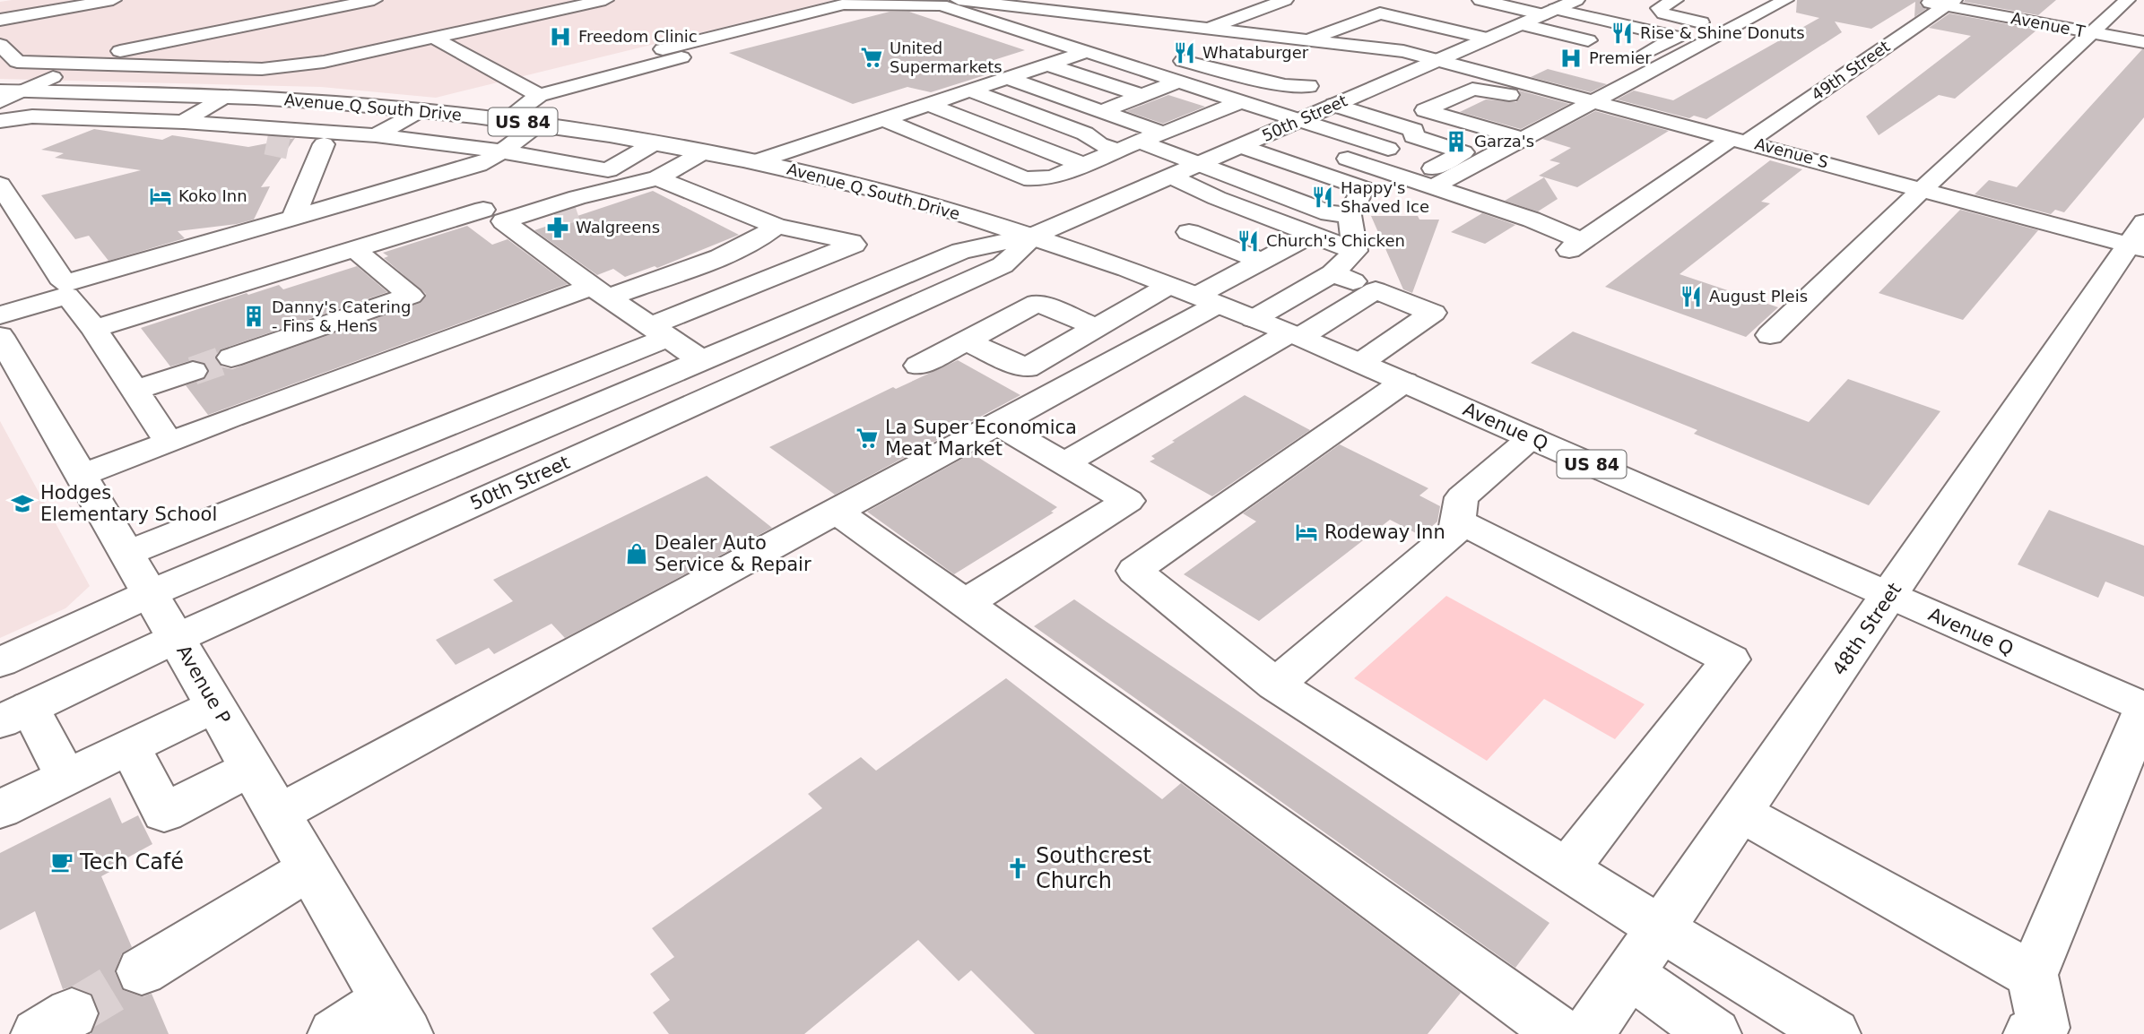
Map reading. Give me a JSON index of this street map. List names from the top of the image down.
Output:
{
  "streets": {
    "main road": [
      "Avenue T",
      "49th Street",
      "Avenue Q South Drive",
      "50th Street",
      "US 84",
      "Avenue S",
      "Avenue Q",
      "48th Street",
      "Avenue P"
    ]
  },
  "crossings": [
    ["Avenue T", "49th Street"],
    ["49th Street", "Avenue S"],
    ["Avenue Q South Drive", "50th Street"],
    ["Avenue Q South Drive", "Avenue Q"],
    ["50th Street", "Avenue S"],
    ["50th Street", "Avenue Q"],
    ["50th Street", "Avenue P"],
    ["Avenue S", "48th Street"],
    ["Avenue Q", "48th Street"]
  ],
  "places": {
    "restaurant": [
      "Rise & Shine Donuts",
      "Whataburger",
      "Happy's Shaved Ice",
      "Church's Chicken",
      "August Pleis"
    ],
    "hospital": ["Freedom Clinic", "Premier"],
    "supermarket": ["United Supermarkets", "La Super Economica Meat Market"],
    "building": ["Garza's", "Danny's Catering - Fins & Hens"],
    "hotel": ["Koko Inn", "Rodeway Inn"],
    "pharmacy": ["Walgreens"],
    "school or university": ["Hodges Elementary School"],
    "shop": ["Dealer Auto Service & Repair"],
    "cafe": ["Tech Café"],
    "church": ["Southcrest Church"]
  }
}
